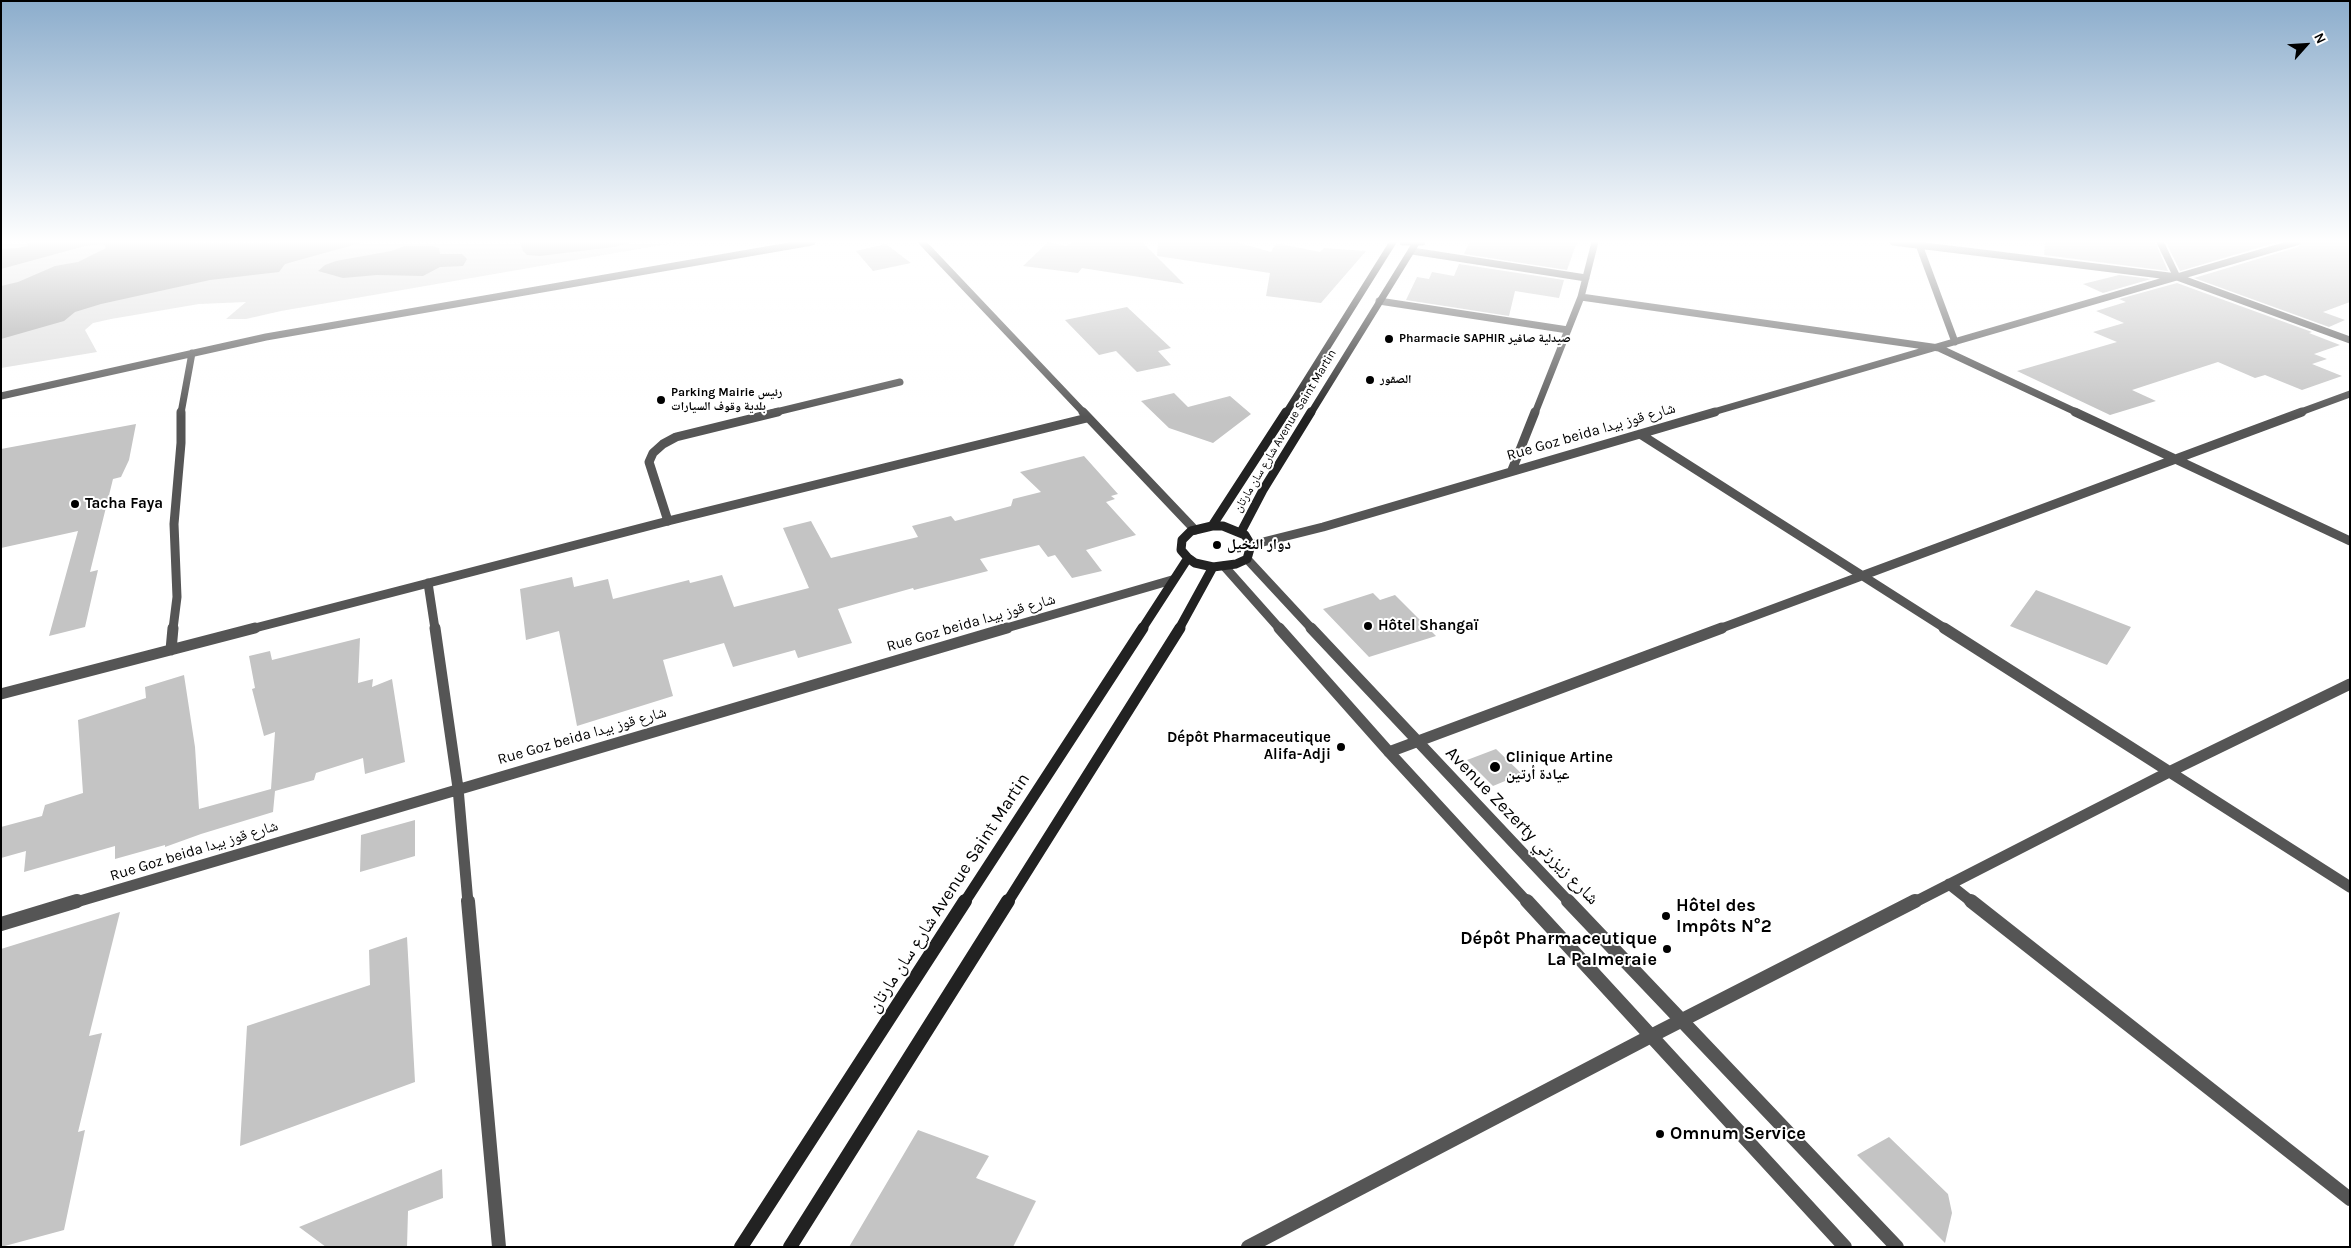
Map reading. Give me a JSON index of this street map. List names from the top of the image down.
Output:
{
  "streets": {
    "main road": ["شارع سان مارتان Avenue Saint Martin"],
    "street": ["Rue Goz beida شارع قوز بيدا", "Avenue Zezerty شارع زيزرتي"]
  },
  "crossings": [
    ["شارع سان مارتان Avenue Saint Martin", "Rue Goz beida شارع قوز بيدا"],
    ["شارع سان مارتان Avenue Saint Martin", "Avenue Zezerty شارع زيزرتي"],
    ["Rue Goz beida شارع قوز بيدا", "Avenue Zezerty شارع زيزرتي"]
  ],
  "places": [
    "Pharmacie SAPHIR صيدلية صافير",
    "الصقور",
    "Parking Mairie رئيس بلدية وقوف السيارات",
    "Tacha Faya",
    "دوار النخيل",
    "Hôtel Shangaï",
    "Dépôt Pharmaceutique Alifa-Adji",
    "Clinique Artine عيادة أرتين",
    "Hôtel des Impôts N°2",
    "Dépôt Pharmaceutique La Palmeraie",
    "Omnum Service"
  ],
  "north": "top right"
}
